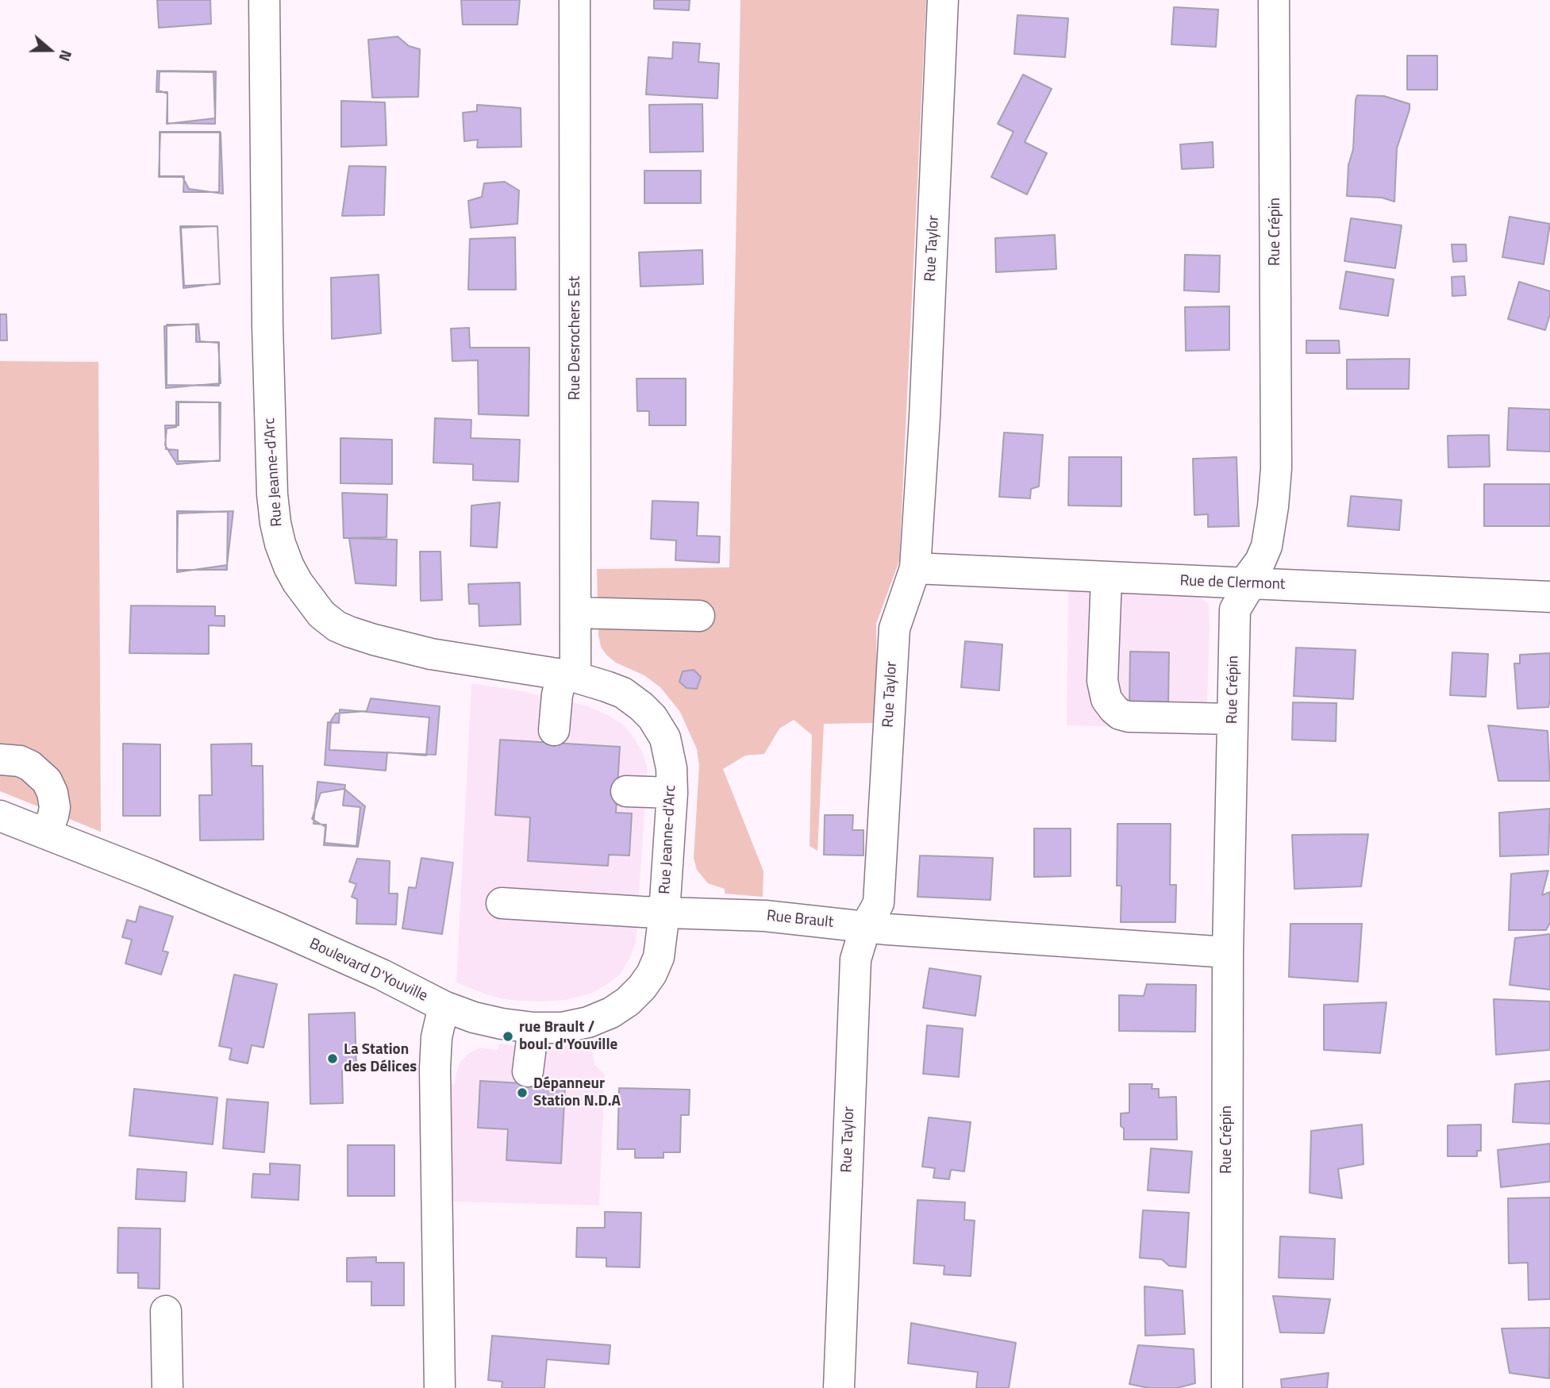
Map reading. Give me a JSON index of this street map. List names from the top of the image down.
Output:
{
  "streets": {
    "street": [
      "Rue Crépin",
      "Rue Taylor",
      "Rue Desrochers Est",
      "Rue Jeanne-d'Arc",
      "Rue de Clermont",
      "Rue Brault",
      "Boulevard D'Youville"
    ]
  },
  "crossings": [
    ["Rue Crépin", "Rue de Clermont"],
    ["Rue Crépin", "Rue Brault"],
    ["Rue Taylor", "Rue de Clermont"],
    ["Rue Taylor", "Rue Brault"],
    ["Rue Desrochers Est", "Rue Jeanne-d'Arc"],
    ["Rue Jeanne-d'Arc", "Rue Brault"]
  ],
  "places": ["rue Brault / boul. d'Youville", "La Station des Délices", "Dépanneur Station N.D.A"],
  "north": "right"
}
